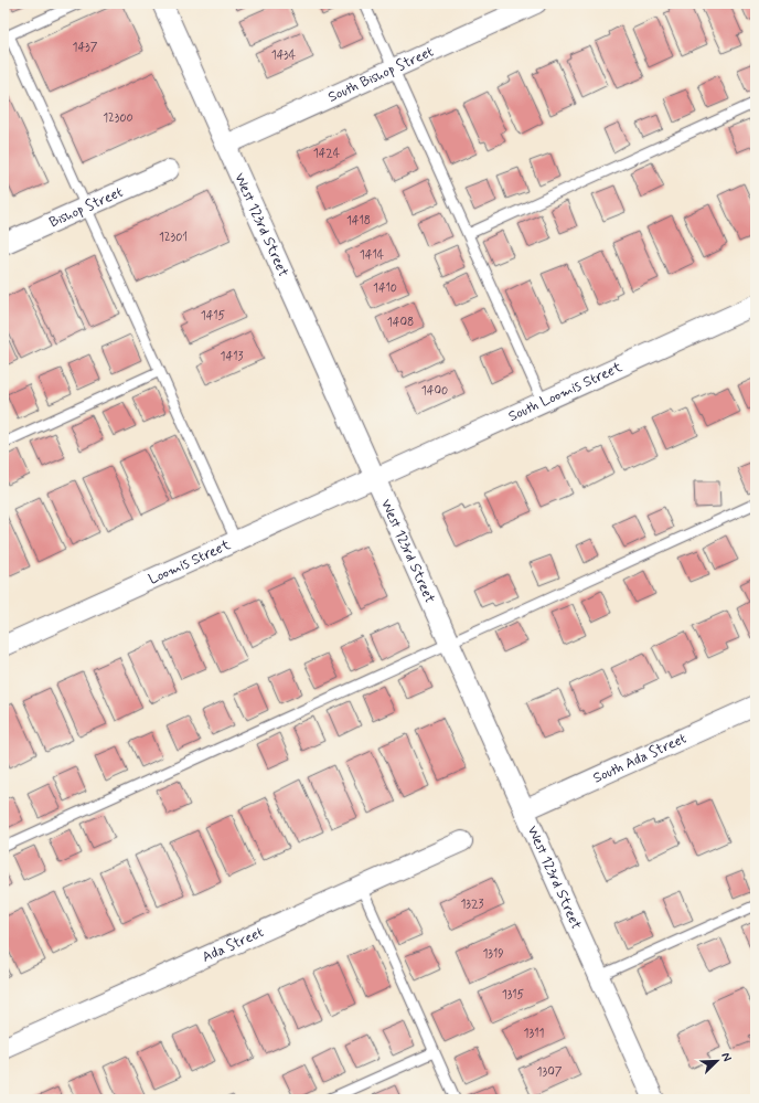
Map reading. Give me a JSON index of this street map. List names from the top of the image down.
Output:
{
  "streets": {
    "street": [
      "South Bishop Street",
      "Bishop Street",
      "West 123rd Street",
      "South Loomis Street",
      "Loomis Street",
      "South Ada Street",
      "Ada Street"
    ]
  },
  "crossings": [
    ["South Bishop Street", "West 123rd Street"],
    ["West 123rd Street", "South Loomis Street"],
    ["West 123rd Street", "Loomis Street"],
    ["West 123rd Street", "South Ada Street"],
    ["South Loomis Street", "Loomis Street"]
  ],
  "house_numbers": [
    "1437",
    "1434",
    "12300",
    "1424",
    "1418",
    "12301",
    "1414",
    "1410",
    "1415",
    "1408",
    "1413",
    "1400",
    "1323",
    "1319",
    "1315",
    "1311",
    "1307"
  ],
  "north": "top right"
}
